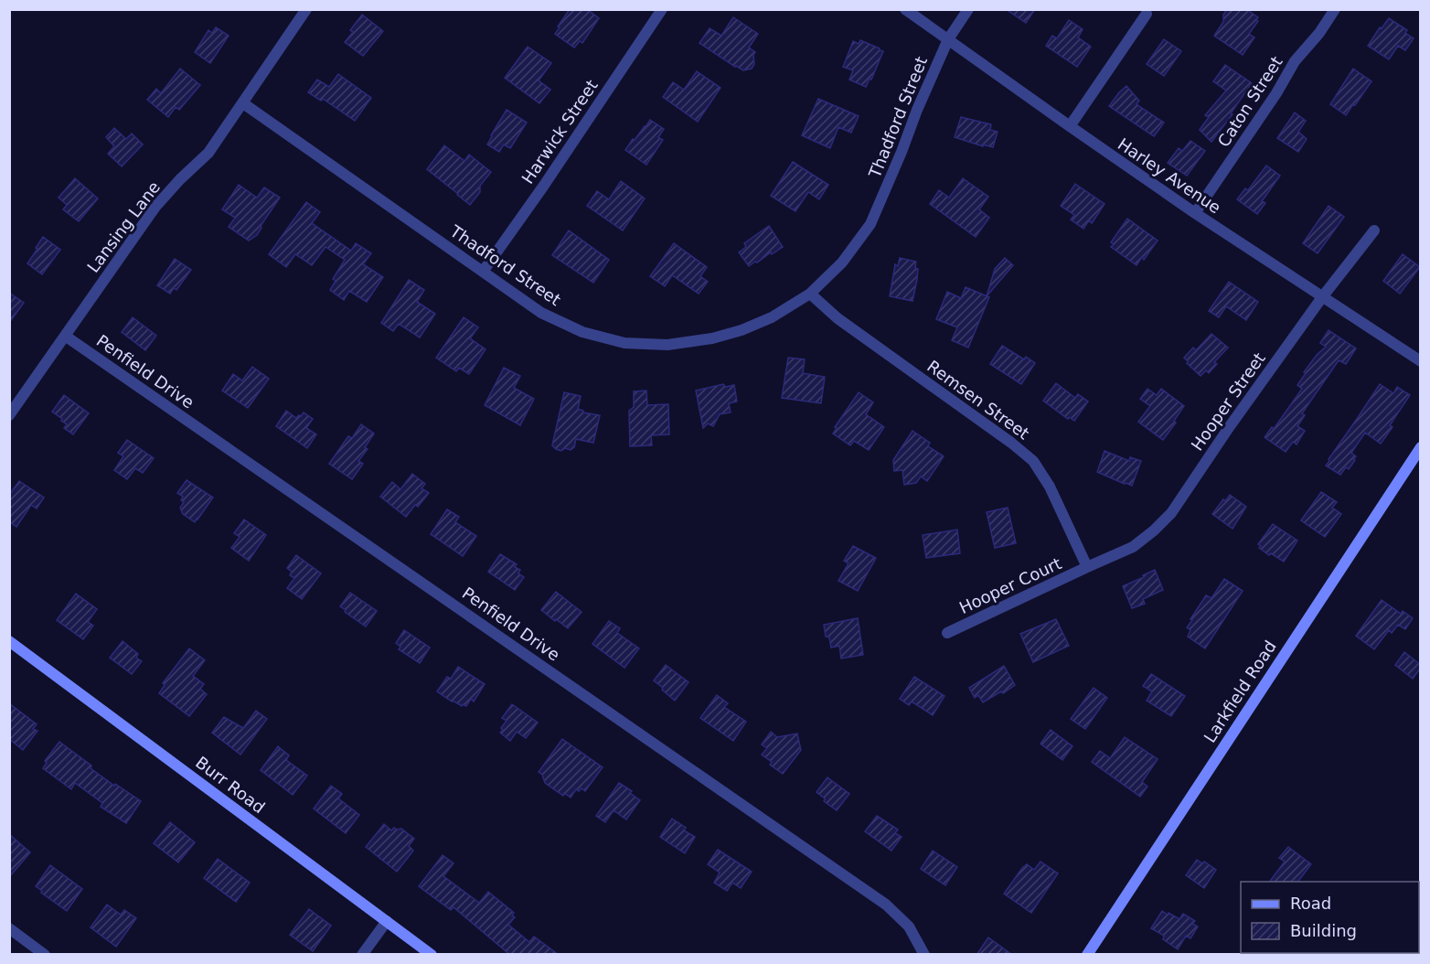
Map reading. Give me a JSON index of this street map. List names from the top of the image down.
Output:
{
  "streets": {
    "main road": ["Larkfield Road", "Burr Road"],
    "street": [
      "Caton Street",
      "Thadford Street",
      "Harwick Street",
      "Harley Avenue",
      "Lansing Lane",
      "Penfield Drive",
      "Remsen Street",
      "Hooper Street",
      "Hooper Court"
    ]
  },
  "crossings": [
    ["Caton Street", "Harley Avenue"],
    ["Thadford Street", "Harwick Street"],
    ["Thadford Street", "Harley Avenue"],
    ["Thadford Street", "Lansing Lane"],
    ["Thadford Street", "Remsen Street"],
    ["Harley Avenue", "Hooper Street"],
    ["Lansing Lane", "Penfield Drive"],
    ["Remsen Street", "Hooper Street"],
    ["Remsen Street", "Hooper Court"],
    ["Hooper Street", "Hooper Court"]
  ],
  "legend": ["Road", "Building"]
}
